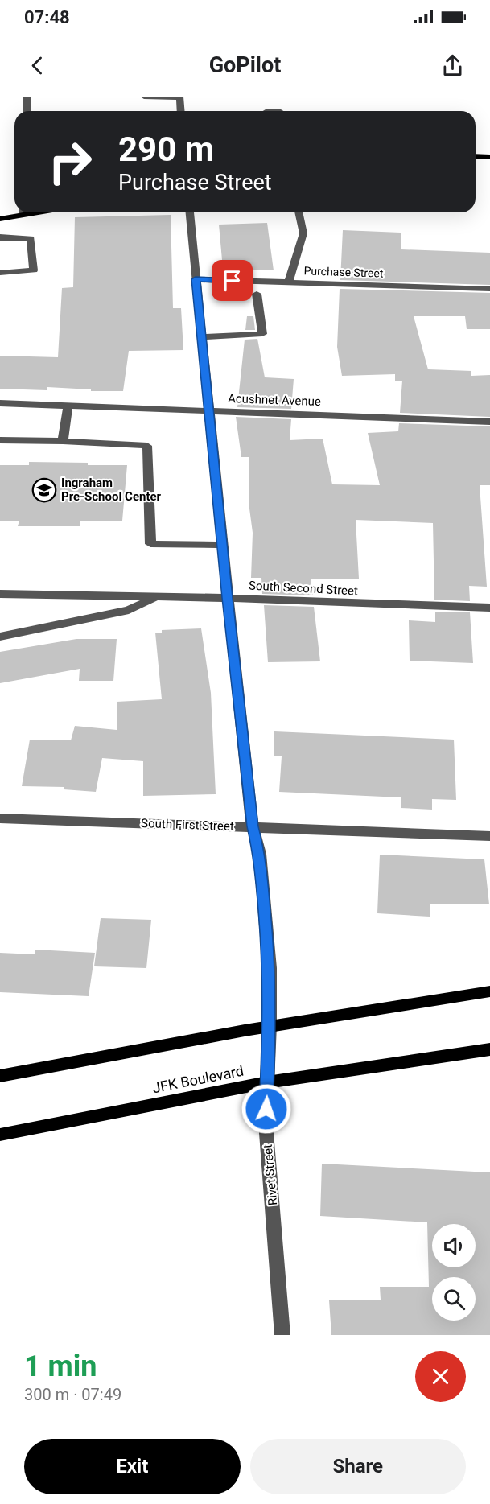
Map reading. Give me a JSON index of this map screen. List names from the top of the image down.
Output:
{
  "streets": {
    "main road": ["JFK Boulevard"],
    "street": [
      "Purchase Street",
      "Acushnet Avenue",
      "South Second Street",
      "South First Street",
      "Rivet Street"
    ]
  },
  "crossings": [
    ["Purchase Street", "Rivet Street"],
    ["Acushnet Avenue", "Rivet Street"],
    ["South Second Street", "Rivet Street"],
    ["South First Street", "Rivet Street"],
    ["JFK Boulevard", "Rivet Street"]
  ],
  "places": {
    "school or university": ["Ingraham Pre-School Center"]
  },
  "page": {
    "status": "07:48",
    "header": "GoPilot",
    "turn": ["290 m", "Purchase Street"],
    "heading": ["1 min", "300 m · 07:49"],
    "buttons": ["Exit", "Share"]
  }
}
